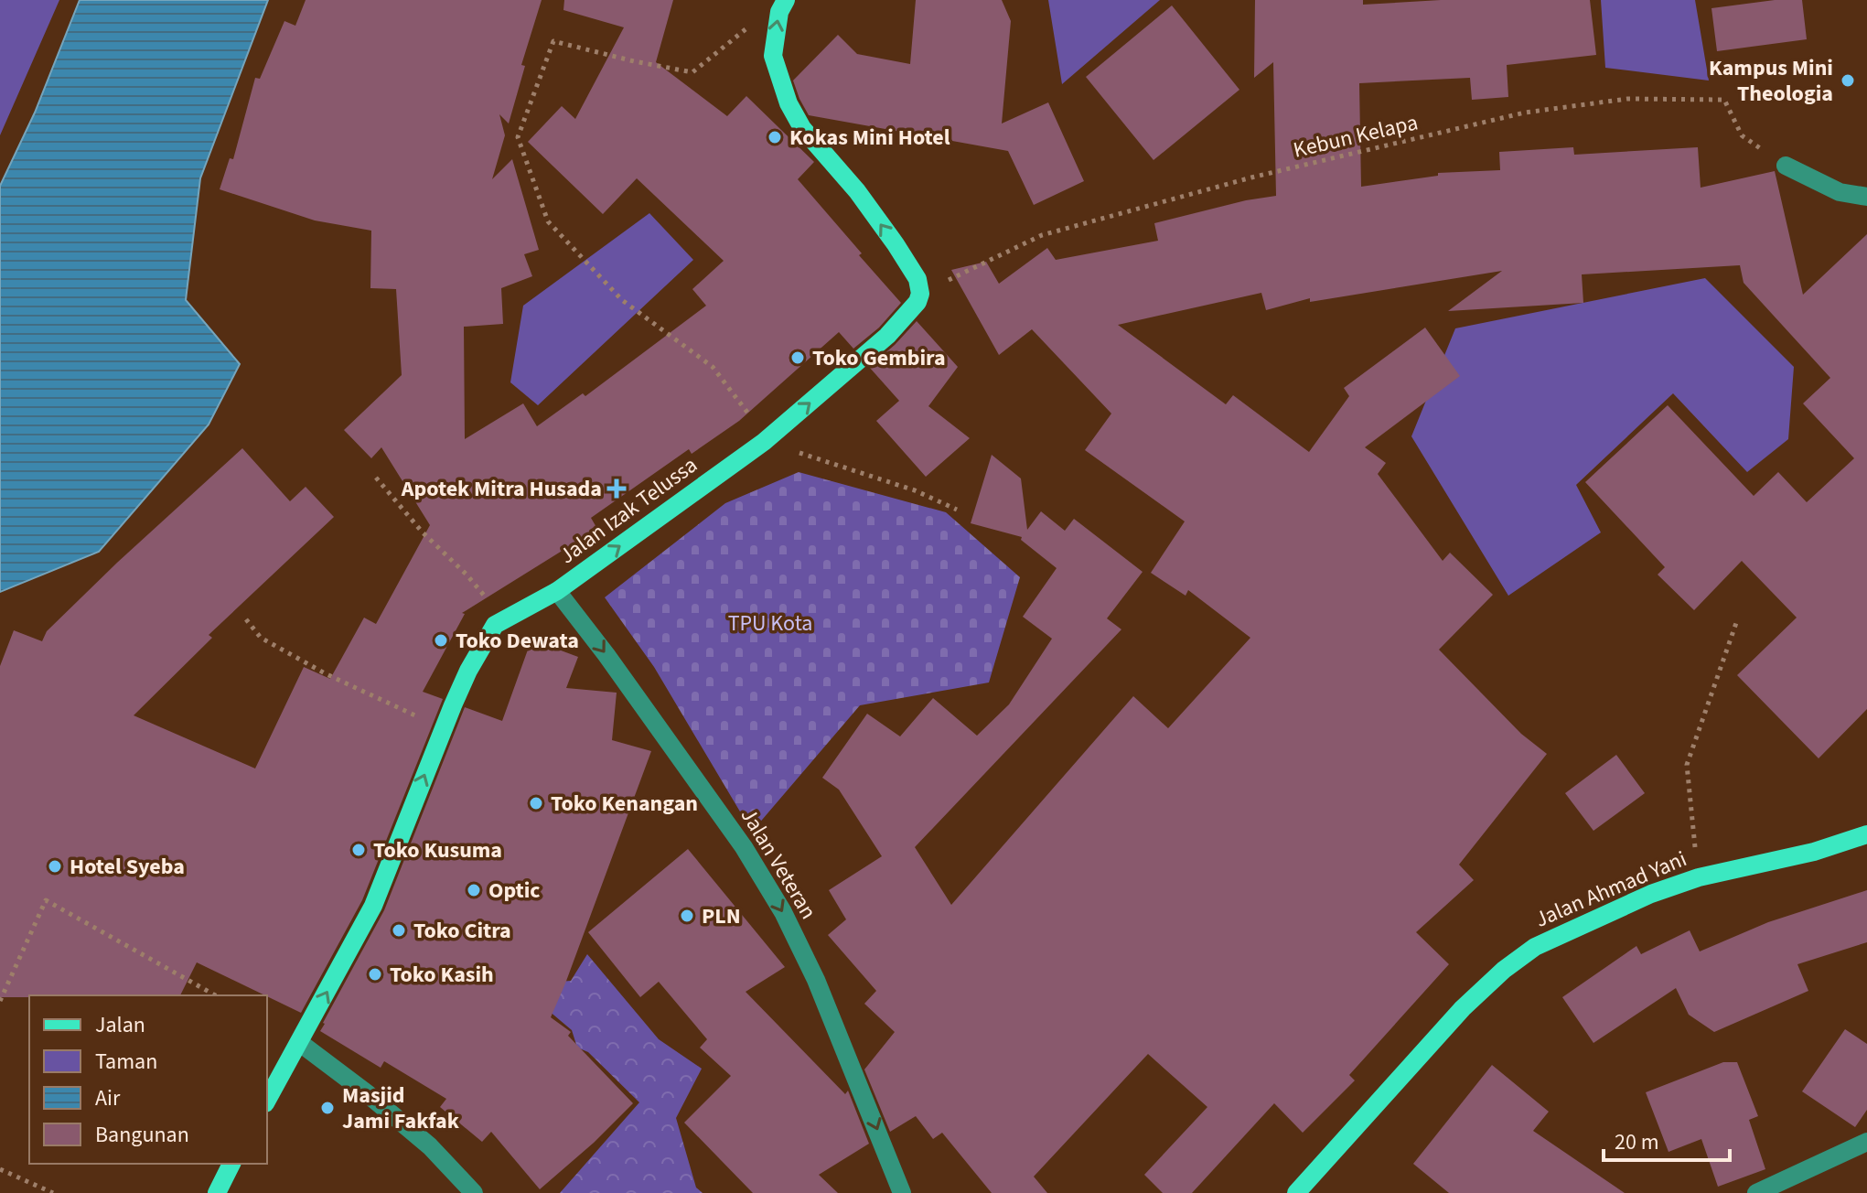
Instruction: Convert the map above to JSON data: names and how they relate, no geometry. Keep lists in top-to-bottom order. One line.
{"streets":{"main road":["Jalan Izak Telussa","Jalan Ahmad Yani"],"street":["Jalan Veteran"],"path":["Kebun Kelapa"]},"crossings":[["Kebun Kelapa","Jalan Izak Telussa"],["Jalan Izak Telussa","Jalan Veteran"]],"one_way":["Jalan Izak Telussa","Jalan Veteran"],"parks":["TPU Kota"],"places":{"other":["Kampus Mini Theologia","Kokas Mini Hotel","Toko Gembira","Toko Dewata","Toko Kenangan","Toko Kusuma","Hotel Syeba","Optic","PLN","Toko Citra","Toko Kasih","Masjid Jami Fakfak"],"health":["Apotek Mitra Husada"]},"legend":["Jalan","Taman","Air","Bangunan"],"scale_bar":"20 m"}
